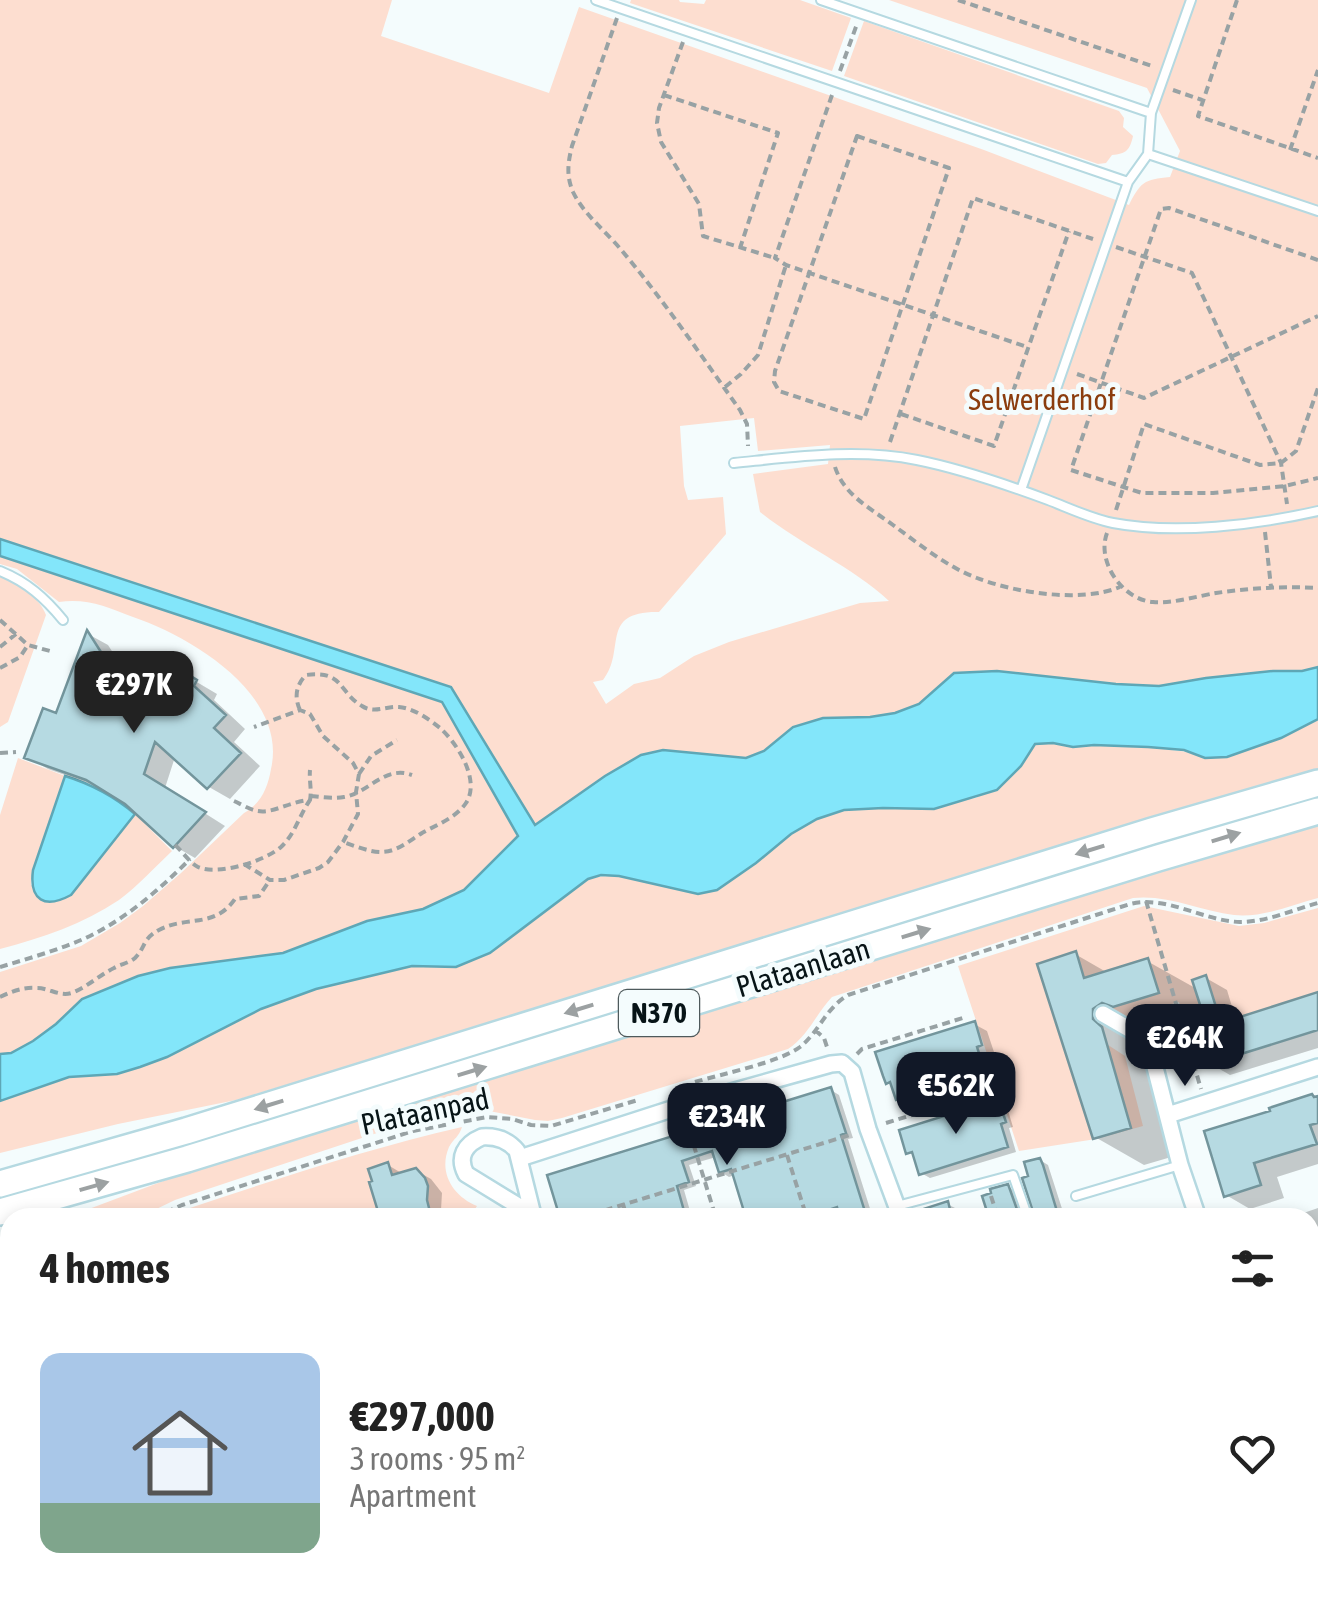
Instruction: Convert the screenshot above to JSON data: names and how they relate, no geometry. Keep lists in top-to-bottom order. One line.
{"streets":{"highway":["Plataanlaan","N370"],"path":["Plataanpad"]},"parks":["Selwerderhof"],"page":{"price":["€297K","€264K","€562K","€234K"],"heading":"4 homes","list":[{"name":"€297,000","note":"3 rooms · 95 m² · Apartment"}]}}
